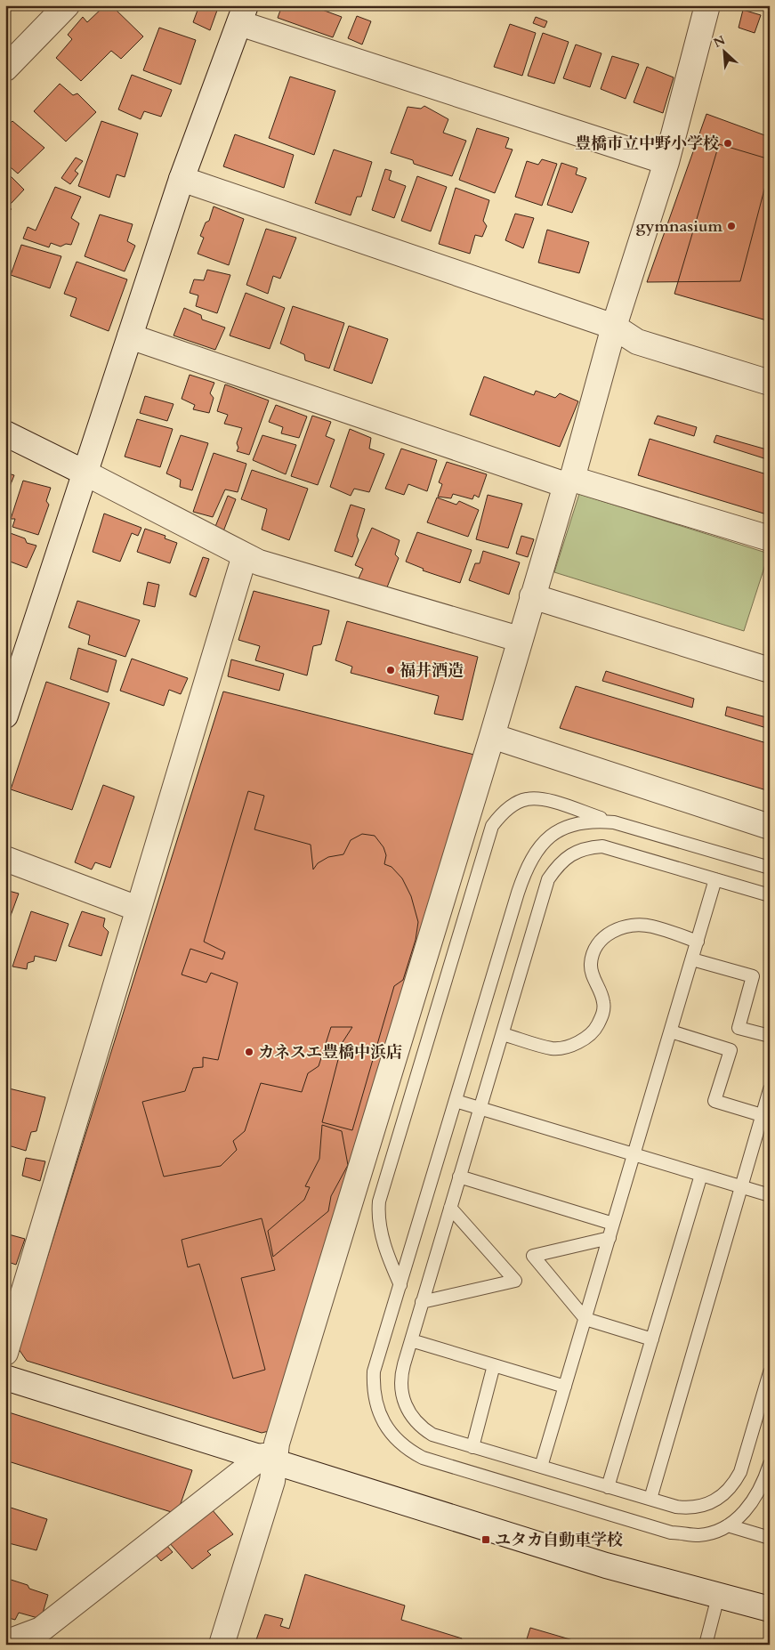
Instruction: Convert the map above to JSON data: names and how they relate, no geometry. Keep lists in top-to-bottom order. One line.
{"places":{"other":["豊橋市立中野小学校","gymnasium","福井酒造","カネスエ豊橋中浜店"],"transit":["ユタカ自動車学校"]},"north":"top left"}
